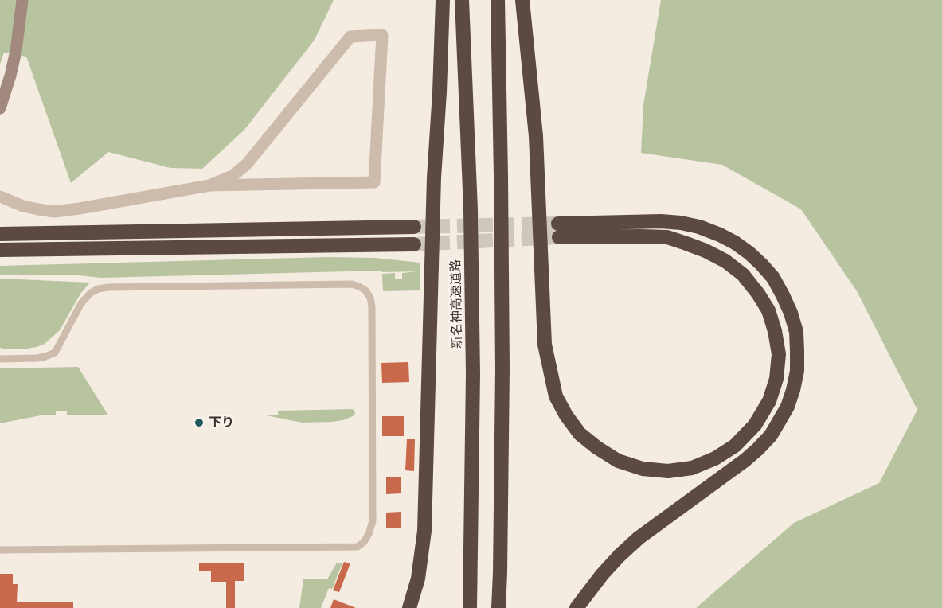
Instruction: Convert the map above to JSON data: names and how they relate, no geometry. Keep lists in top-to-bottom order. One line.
{"streets":{"highway":["新名神高速道路"]},"places":["下り"]}
